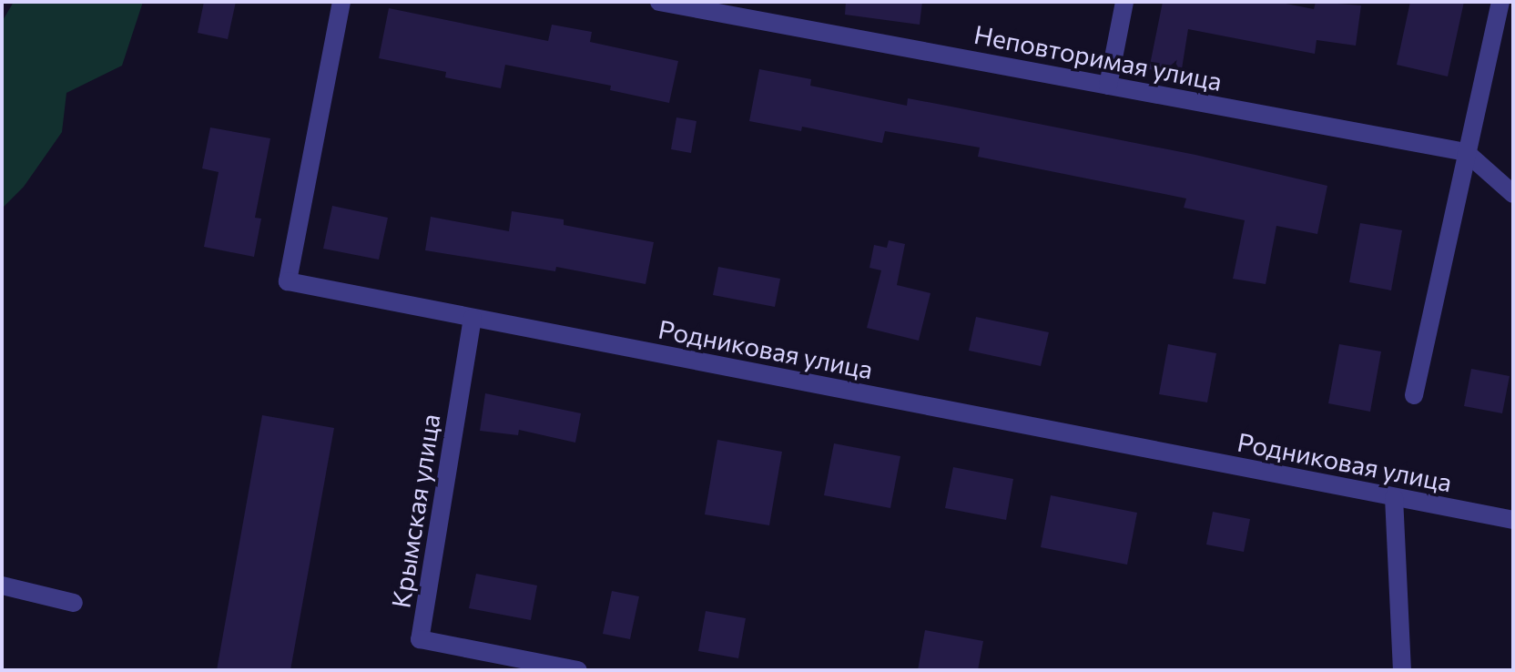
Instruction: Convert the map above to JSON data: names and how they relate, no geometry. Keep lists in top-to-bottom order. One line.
{"streets":{"street":["Неповторимая улица","Родниковая улица","Крымская улица"]},"crossings":[["Родниковая улица","Крымская улица"]]}
